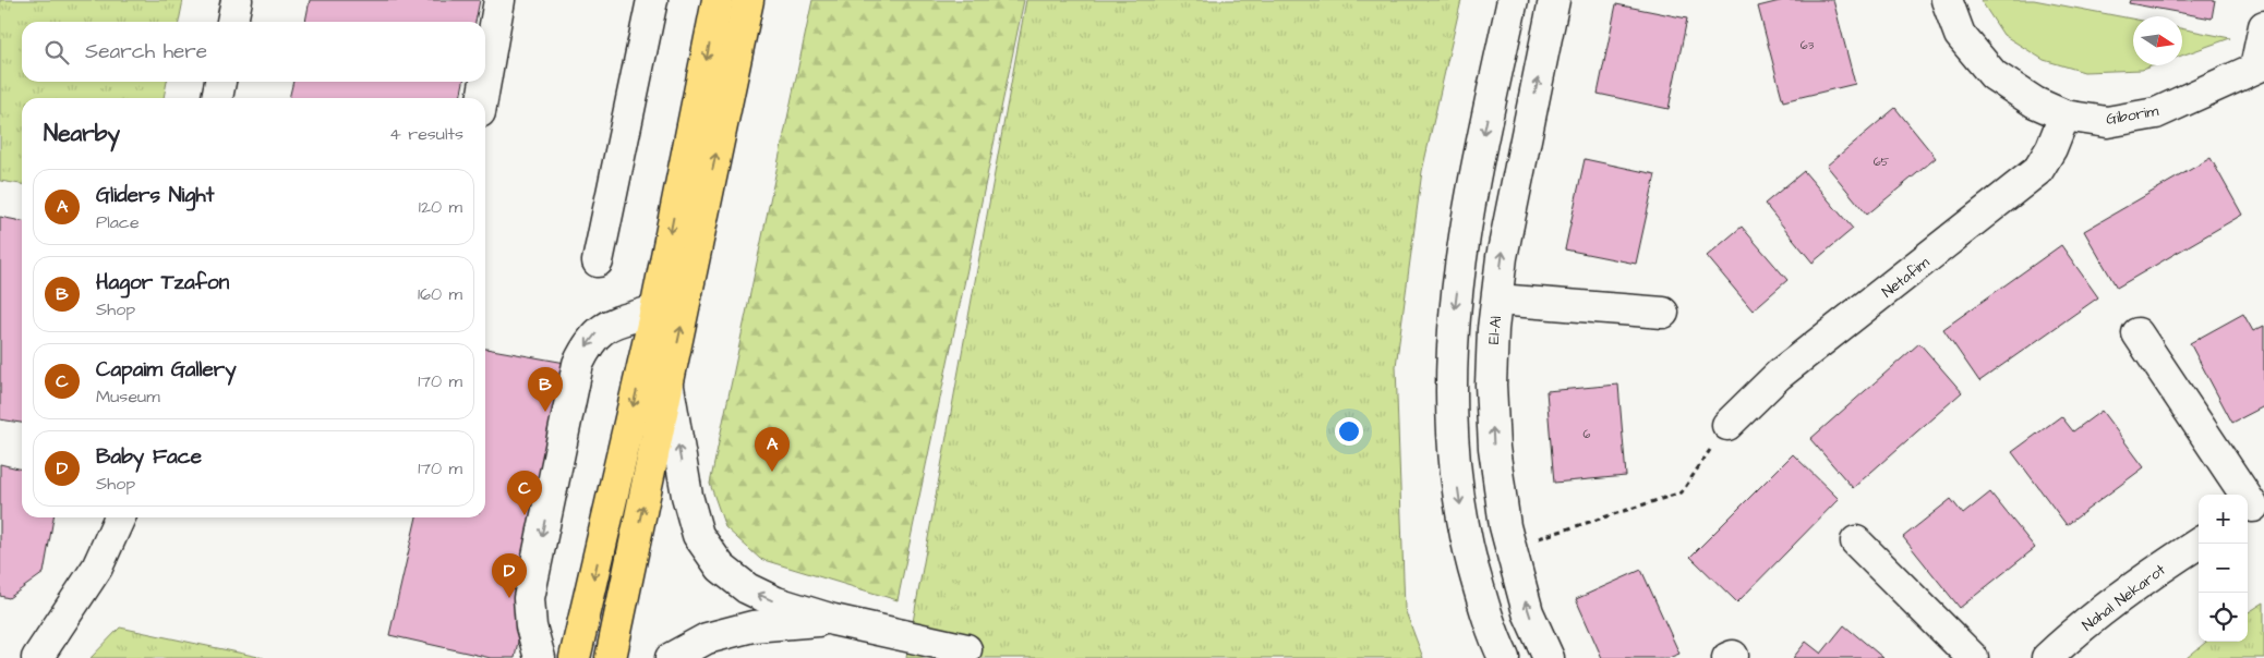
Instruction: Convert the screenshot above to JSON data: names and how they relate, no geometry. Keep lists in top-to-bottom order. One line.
{"streets":{"street":["Giborim","Netafim","El-Al","Nahal Nekarot"]},"crossings":[["Giborim","Netafim"]],"house_numbers":["63","65","6"],"north":"right","page":{"search":"Search here","heading":["Nearby","4 results"],"list":[{"mark":"A","name":"Gliders Night","note":"Place","value":"120 m"},{"mark":"B","name":"Hagor Tzafon","note":"Shop","value":"160 m"},{"mark":"C","name":"Capaim Gallery","note":"Museum","value":"170 m"},{"mark":"D","name":"Baby Face","note":"Shop","value":"170 m"}],"pins":["B","A","C","D"],"map_buttons":["+","−"]}}
